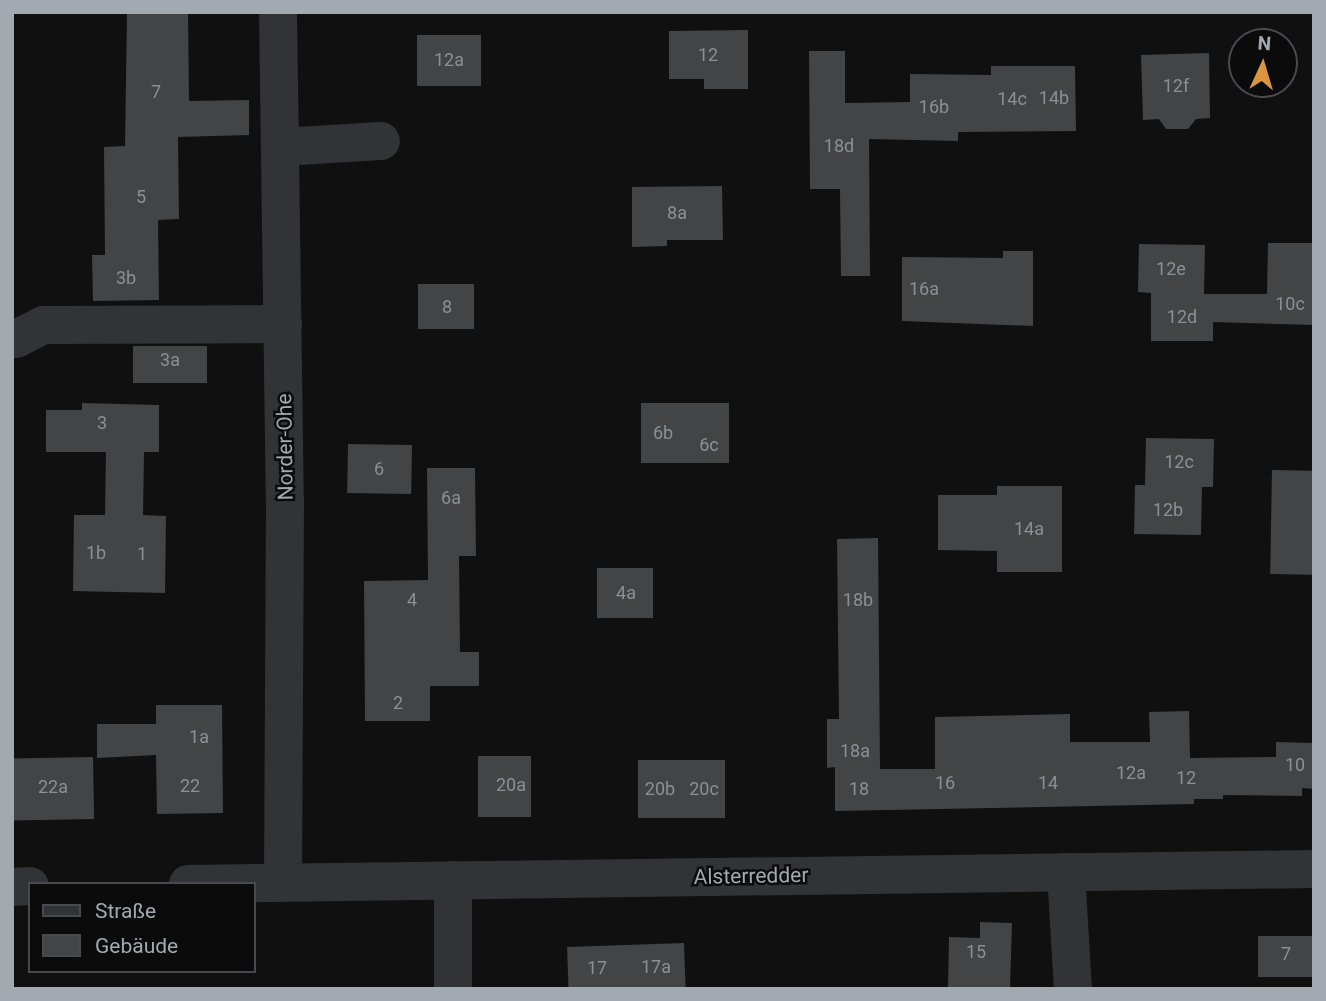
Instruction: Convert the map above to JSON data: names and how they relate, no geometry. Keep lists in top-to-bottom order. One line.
{"streets":{"street":["Norder-Ohe","Alsterredder"]},"crossings":[["Norder-Ohe","Alsterredder"]],"house_numbers":["12","12a","12f","7","14b","14c","16b","18d","5","8a","12e","3b","16a","10c","8","12d","3a","3","6b","6c","12c","6","6a","12b","14a","1b","1","4a","4","18b","2","1a","18a","10","12a","12","16","14","20a","22","22a","20b","20c","18","15","7","17a","17"],"legend":["Straße","Gebäude"],"north":"top"}
